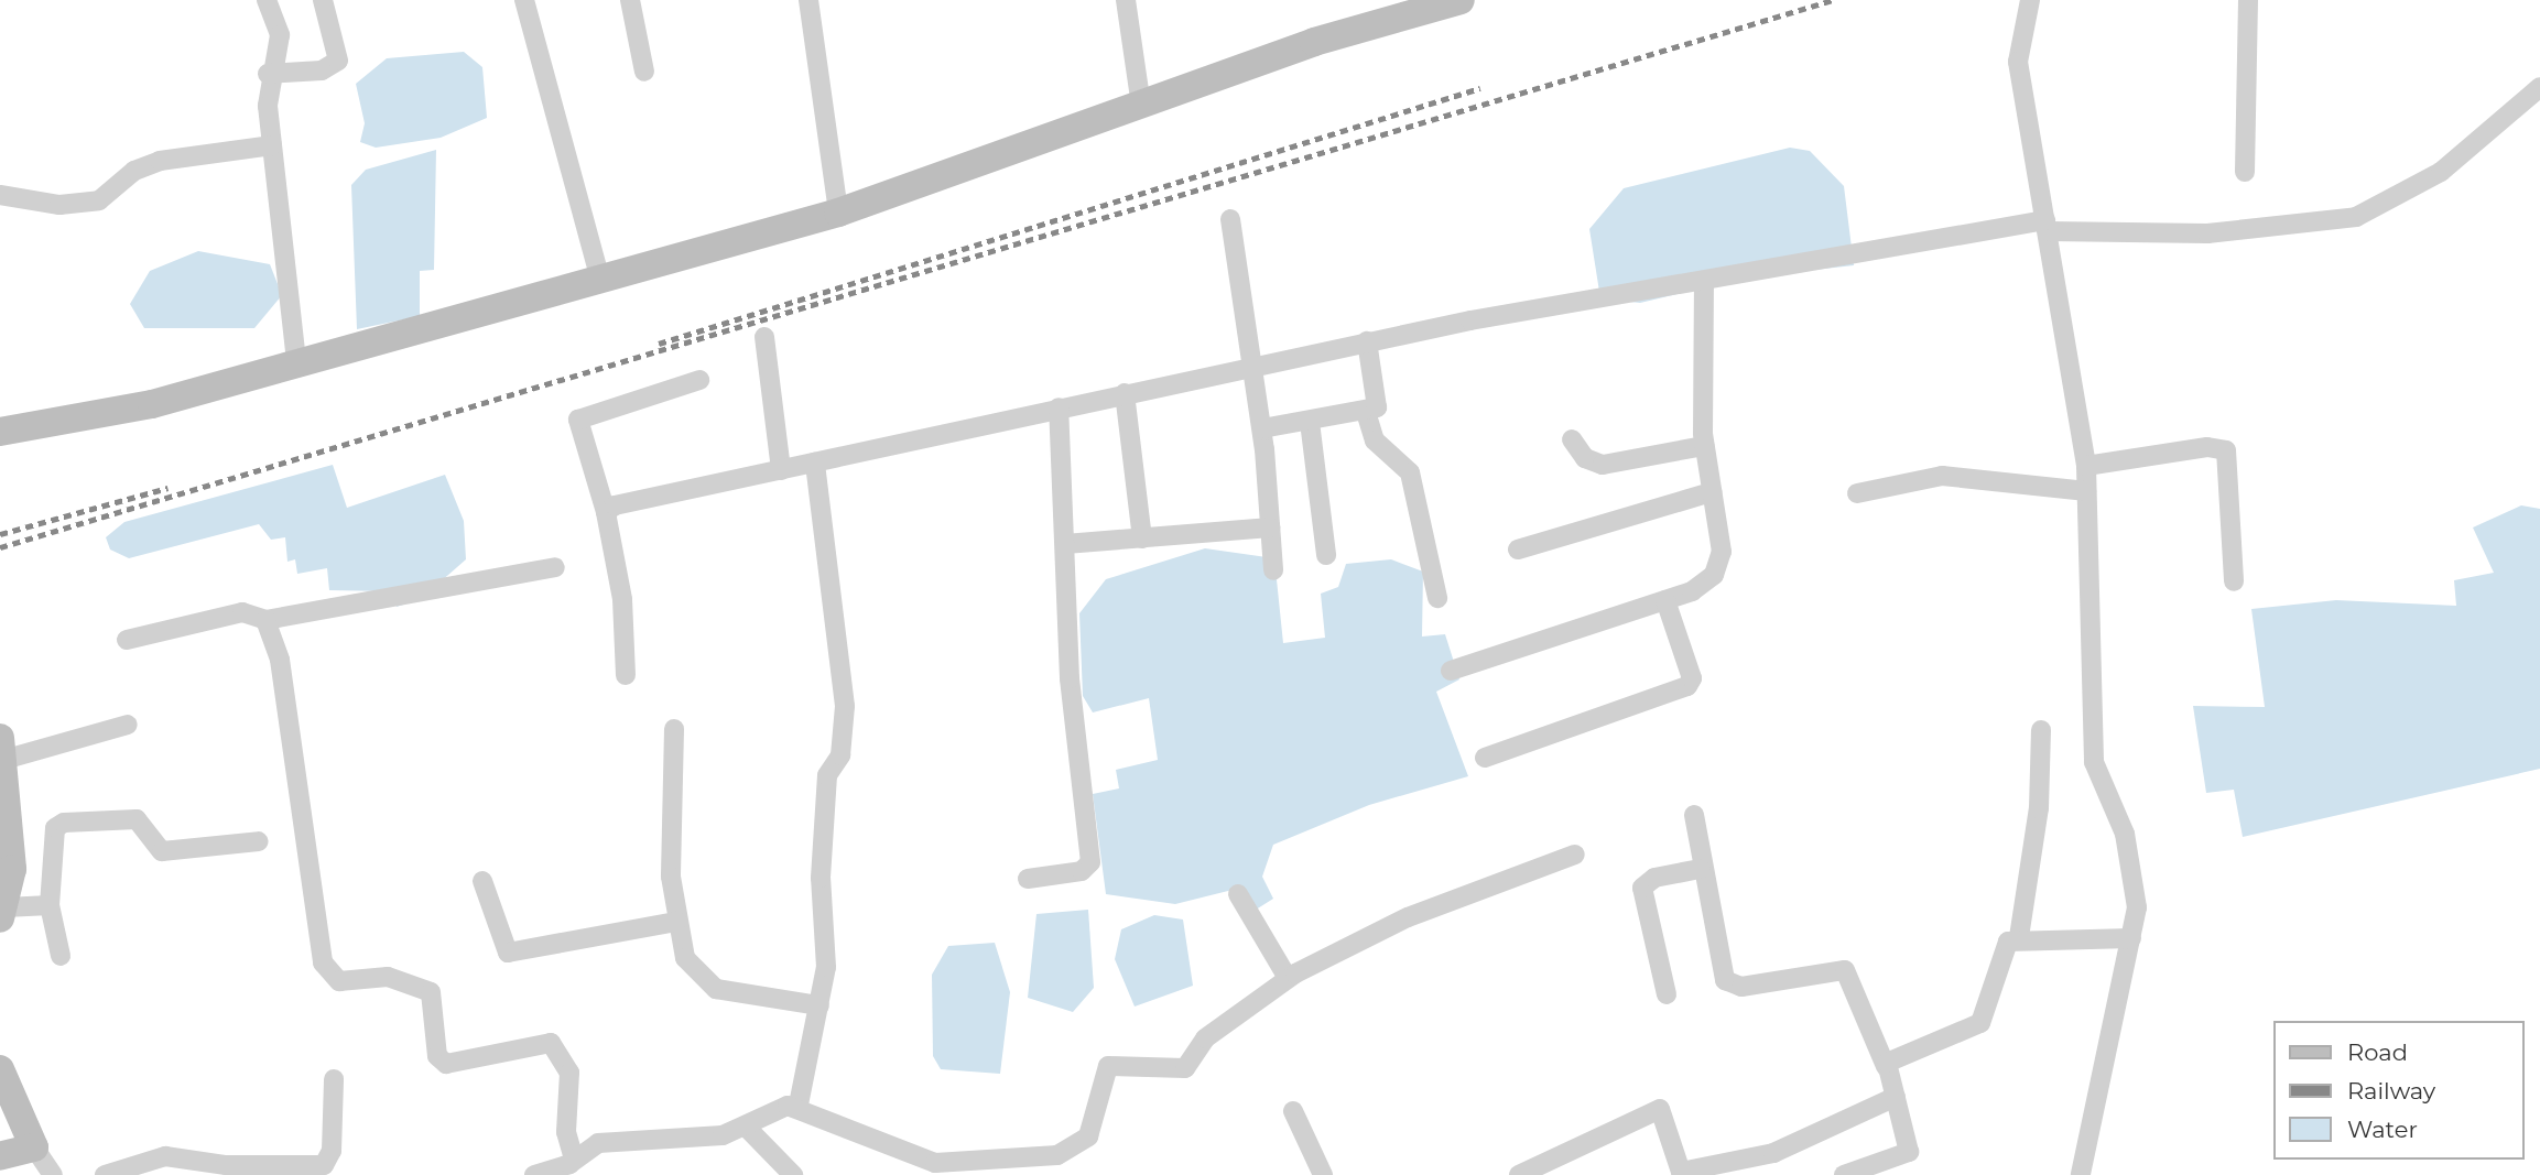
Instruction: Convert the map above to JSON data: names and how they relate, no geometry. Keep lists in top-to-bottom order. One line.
{"legend":["Road","Railway","Water"]}
